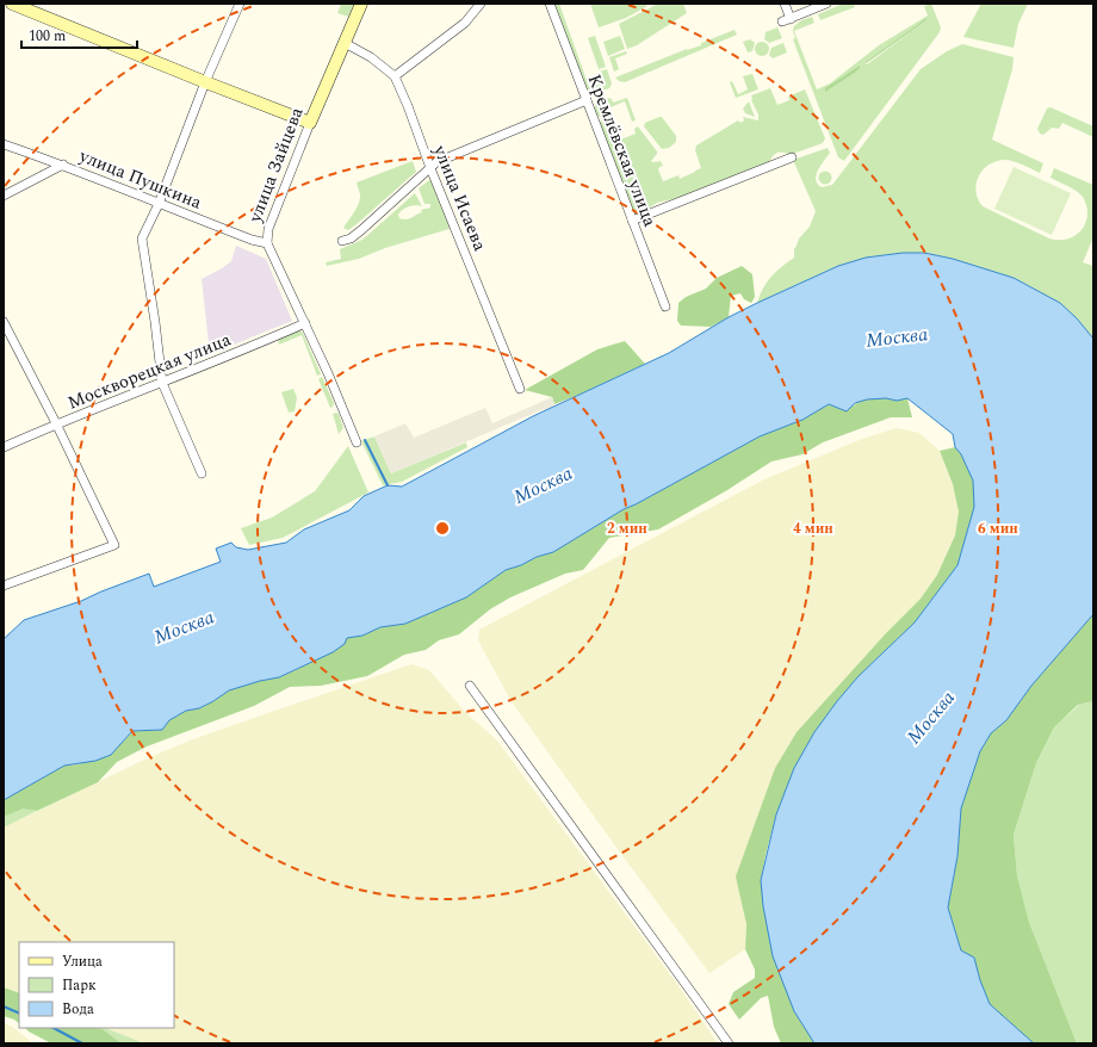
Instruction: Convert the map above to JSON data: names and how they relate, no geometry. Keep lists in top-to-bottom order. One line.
{"streets":{"street":["Кремлёвская улица","улица Зайцева","улица Пушкина","улица Исаева","Москворецкая улица"]},"crossings":[["улица Зайцева","улица Пушкина"],["улица Зайцева","улица Исаева"],["улица Зайцева","Москворецкая улица"]],"water":["Москва"],"legend":["Улица","Парк","Вода"],"scale_bar":"100 m","rings":["2 мин","4 мин","6 мин"]}
